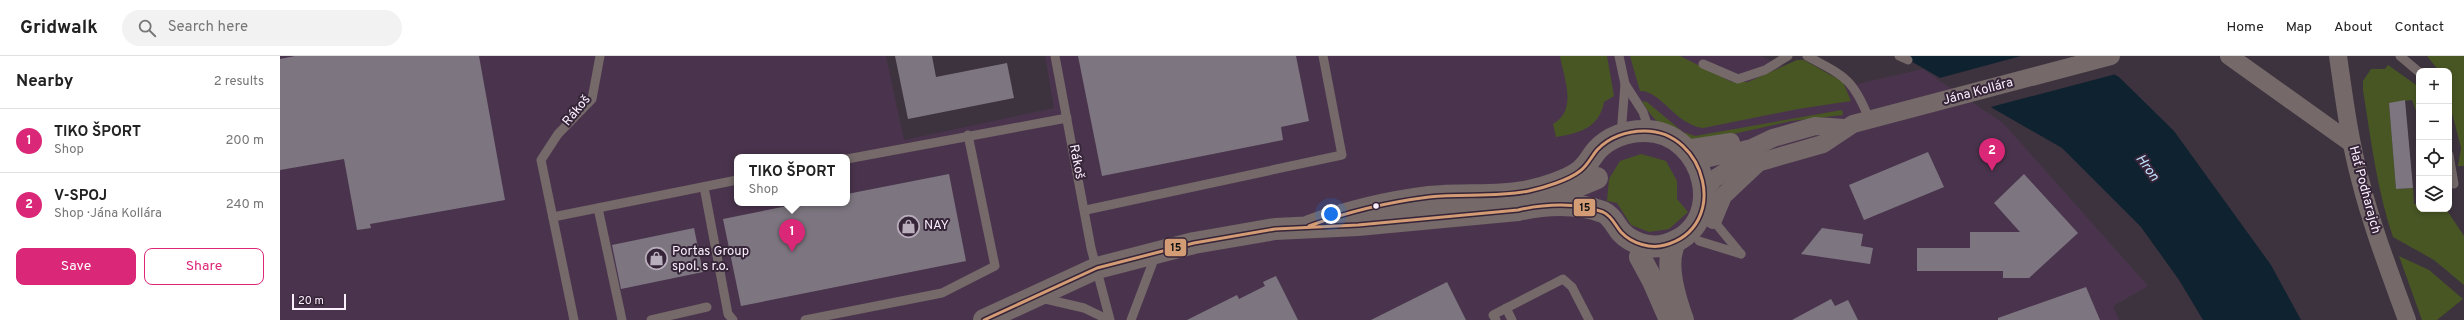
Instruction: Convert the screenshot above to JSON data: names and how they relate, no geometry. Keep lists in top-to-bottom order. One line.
{"streets":{"street":["Jána Kollára","Hať Podharajch"],"lane":["Rákoš"]},"water":["Hron"],"places":{"shop":["NAY","Portas Group spol. s r.o."]},"lines":["transit line 15"],"scale_bar":"20 m","page":{"header":"Gridwalk","search":"Search here","nav":["Home","Map","About","Contact"],"heading":["Nearby","2 results"],"map_buttons":["+","−"],"list":[{"mark":"1","name":"TIKO ŠPORT","note":"Shop","value":"200 m"},{"mark":"2","name":"V-SPOJ","note":"Shop · Jána Kollára","value":"240 m"}],"pins":["2","1"],"popup":["TIKO ŠPORT","Shop"],"buttons":["Save","Share"],"scale":"20 m"}}
